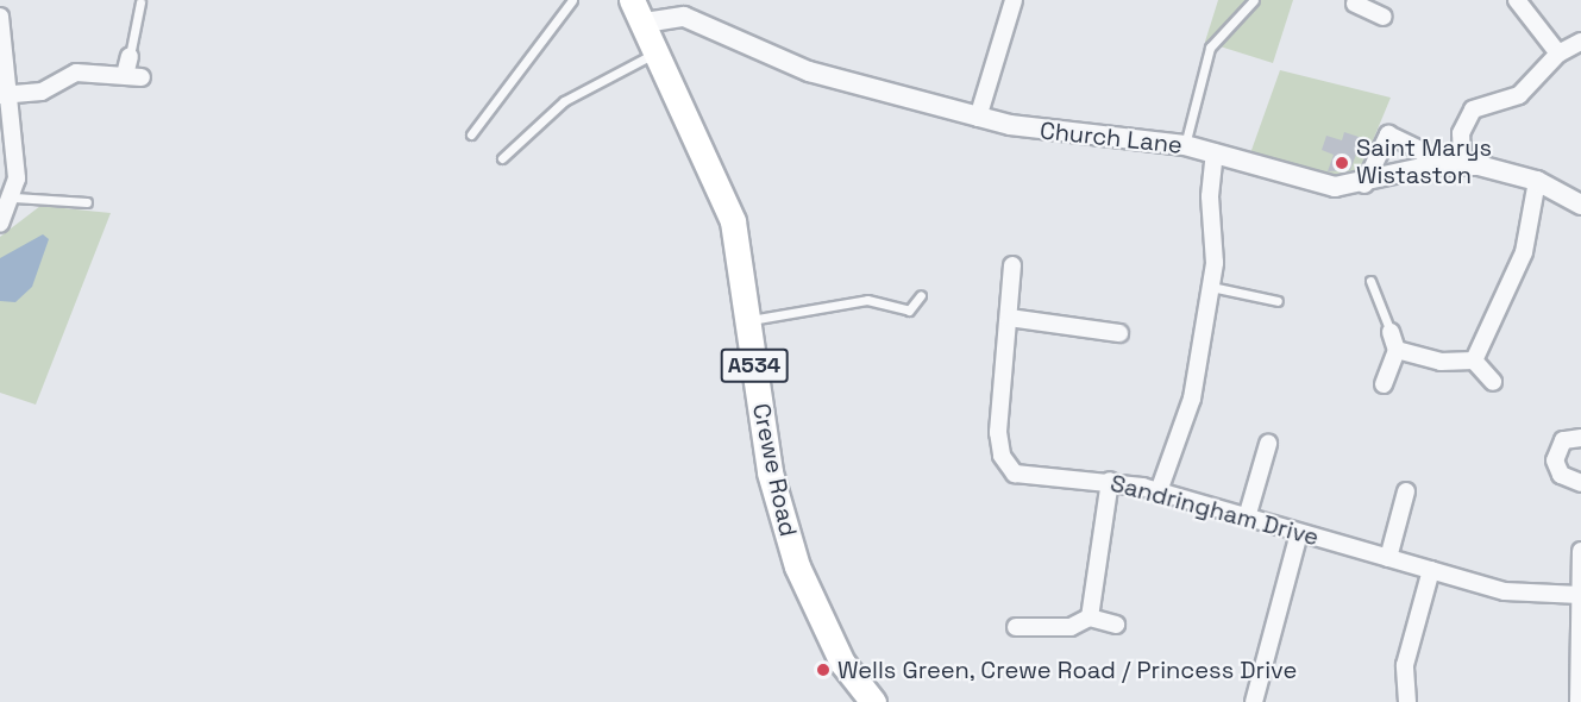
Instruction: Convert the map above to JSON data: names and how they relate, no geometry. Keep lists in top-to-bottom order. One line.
{"streets":{"main road":["A534","Crewe Road"],"street":["Church Lane","Sandringham Drive"]},"crossings":[["Church Lane","A534"],["Church Lane","Crewe Road"],["A534","Crewe Road"]],"places":["Saint Marys Wistaston","Wells Green, Crewe Road / Princess Drive"]}
